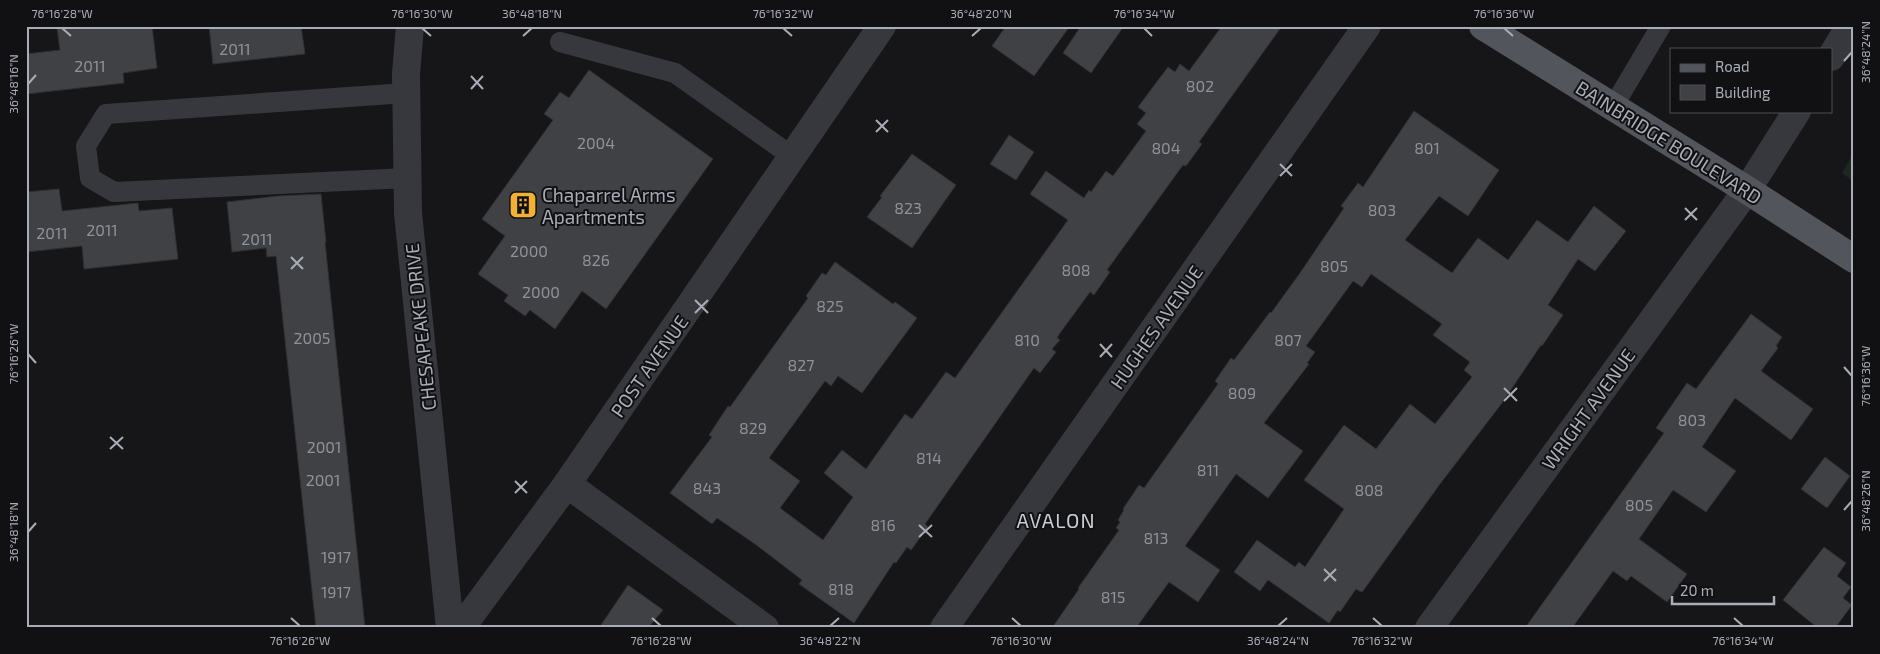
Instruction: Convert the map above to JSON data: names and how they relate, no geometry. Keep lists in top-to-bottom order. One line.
{"streets":{"main road":["BAINBRIDGE BOULEVARD"],"street":["CHESAPEAKE DRIVE","HUGHES AVENUE","POST AVENUE","WRIGHT AVENUE"]},"crossings":[["BAINBRIDGE BOULEVARD","WRIGHT AVENUE"]],"districts":["AVALON"],"places":{"building":["Chaparrel Arms Apartments"]},"house_numbers":["2011","2011","802","2004","804","801","823","803","2011","2011","2011","2000","826","805","808","2000","825","2005","810","807","827","809","803","829","2001","814","811","2001","843","808","805","816","813","1917","818","1917","815"],"legend":["Road","Building"],"scale_bar":"20 m","coordinates":["76°16'28\"W","76°16'30\"W","36°48'18\"N","76°16'32\"W","36°48'20\"N","76°16'34\"W","76°16'36\"W","36°48'24\"N","36°48'16\"N","76°16'26\"W","36°48'26\"N","36°48'22\"N"]}
